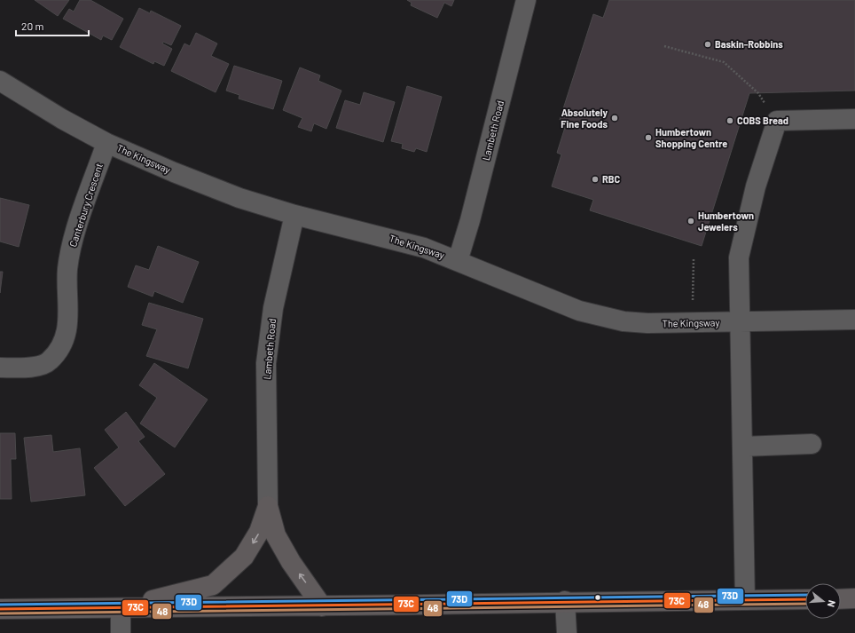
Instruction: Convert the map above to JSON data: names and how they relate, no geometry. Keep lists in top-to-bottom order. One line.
{"streets":{"street":["Lambeth Road","The Kingsway","Canterbury Crescent"]},"crossings":[["Lambeth Road","The Kingsway"],["The Kingsway","Canterbury Crescent"]],"places":["Baskin-Robbins","Absolutely Fine Foods","COBS Bread","Humbertown Shopping Centre","RBC","Humbertown Jewelers"],"lines":["transit line 73D","transit line 73C","transit line 48"],"scale_bar":"20 m","north":"right"}
